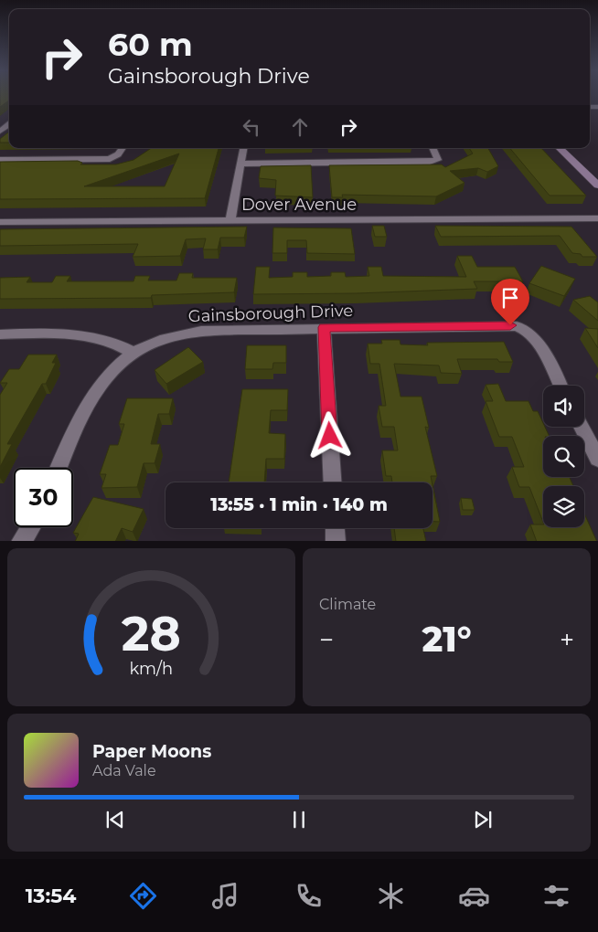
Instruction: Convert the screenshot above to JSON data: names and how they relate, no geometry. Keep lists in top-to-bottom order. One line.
{"streets":{"street":["Dover Avenue","Gainsborough Drive"]},"page":{"turn":["60 m","Gainsborough Drive"],"limit":"30","trip":"13:55 · 1 min · 140 m","tile":"Climate","heat":["−","21°","+"],"song":["Paper Moons","Ada Vale"],"tabs":"13:54","gauge":["28","km/h"]}}
